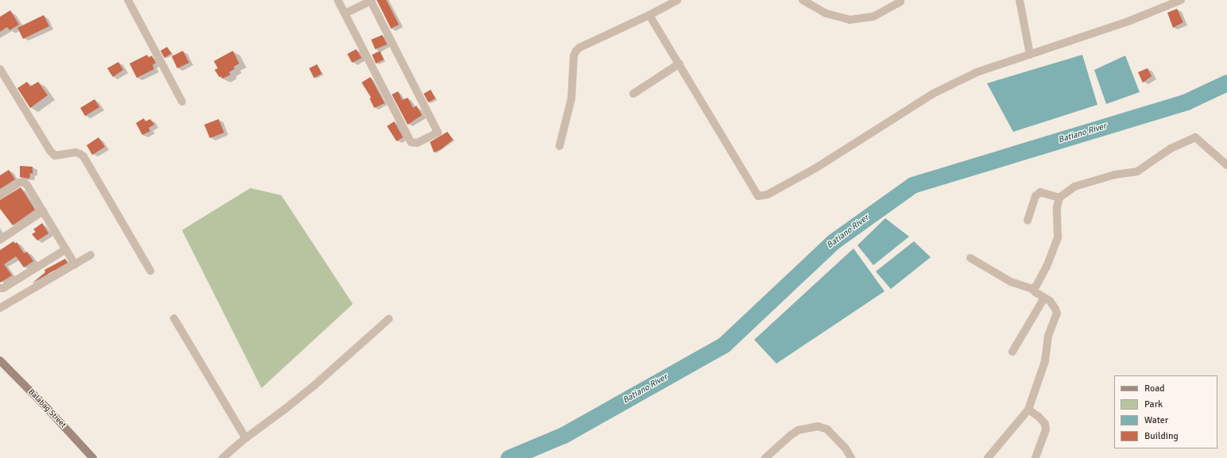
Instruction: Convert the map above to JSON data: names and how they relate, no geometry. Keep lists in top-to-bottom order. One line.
{"streets":{"street":["Balabag Street"]},"water":["Batiano River"],"legend":["Road","Park","Water","Building"]}
